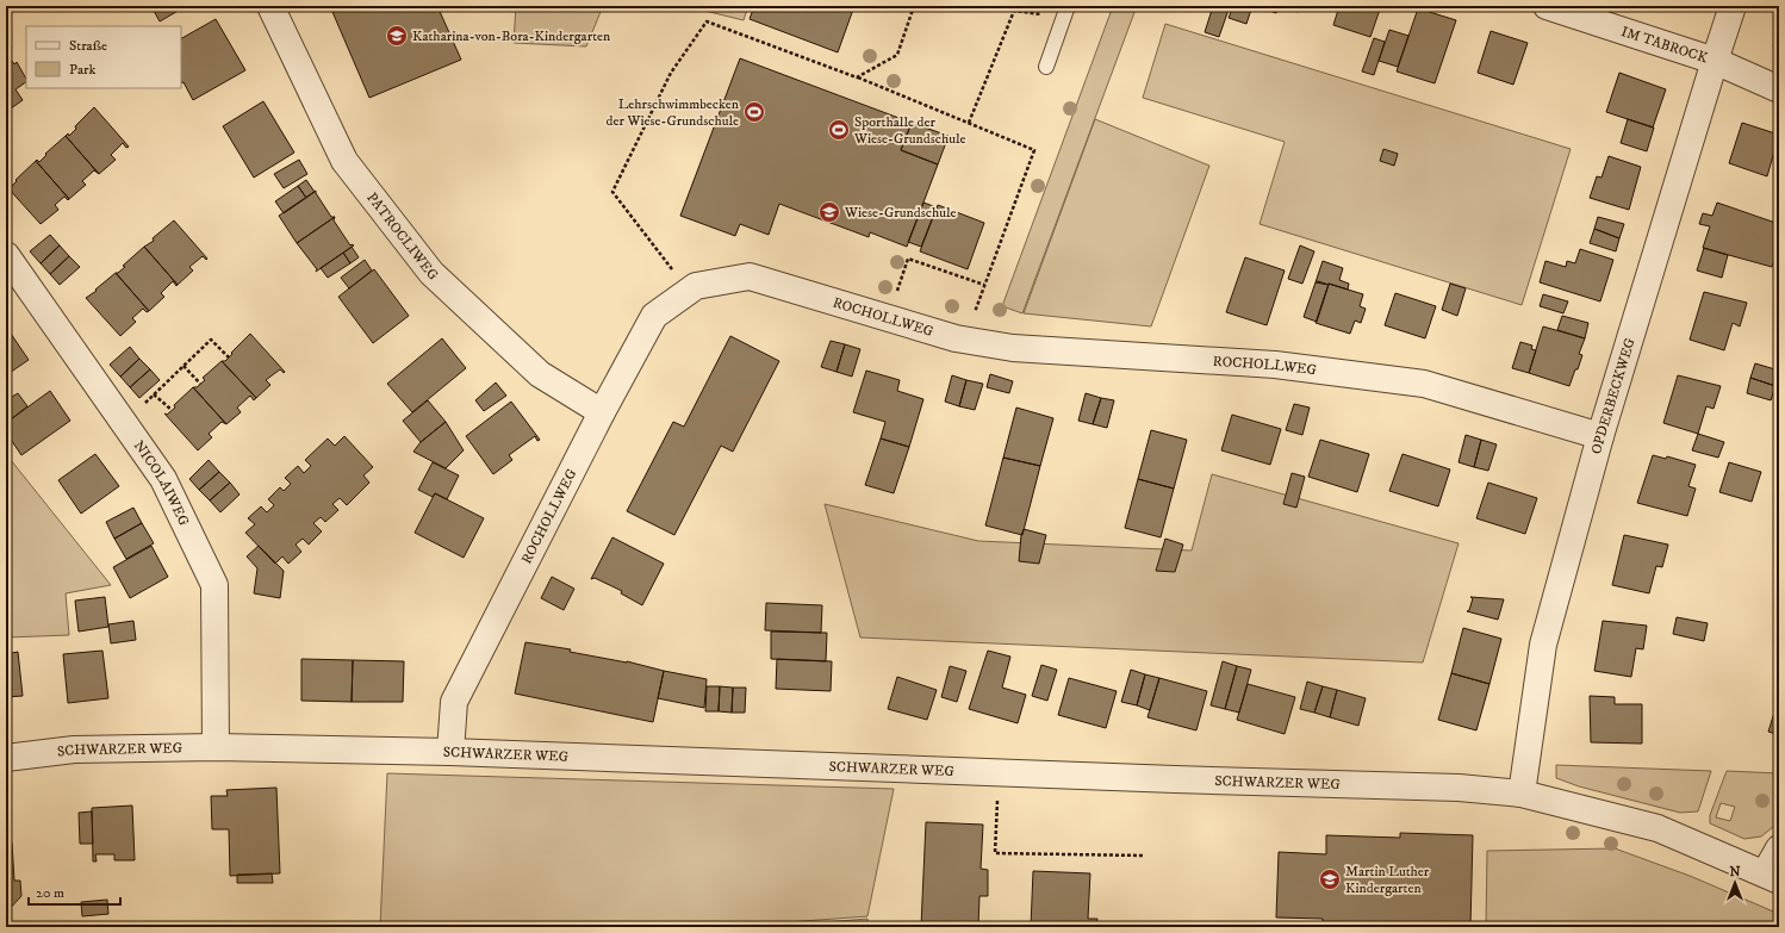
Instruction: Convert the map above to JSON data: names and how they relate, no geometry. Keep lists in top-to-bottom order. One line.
{"streets":{"street":["IM TABROCK","PATROCLIWEG","ROCHOLLWEG","OPDERBECKWEG","NICOLAIWEG","SCHWARZER WEG"]},"crossings":[["IM TABROCK","OPDERBECKWEG"],["PATROCLIWEG","ROCHOLLWEG"],["ROCHOLLWEG","OPDERBECKWEG"],["ROCHOLLWEG","SCHWARZER WEG"],["OPDERBECKWEG","SCHWARZER WEG"],["NICOLAIWEG","SCHWARZER WEG"]],"places":{"school or university":["Katharina-von-Bora-Kindergarten","Wiese-Grundschule","Martin Luther Kindergarten"],"sports":["Lehrschwimmbecken der Wiese-Grundschule","Sporthalle der Wiese-Grundschule"]},"legend":["Straße","Park"],"scale_bar":"20 m","north":"top"}
